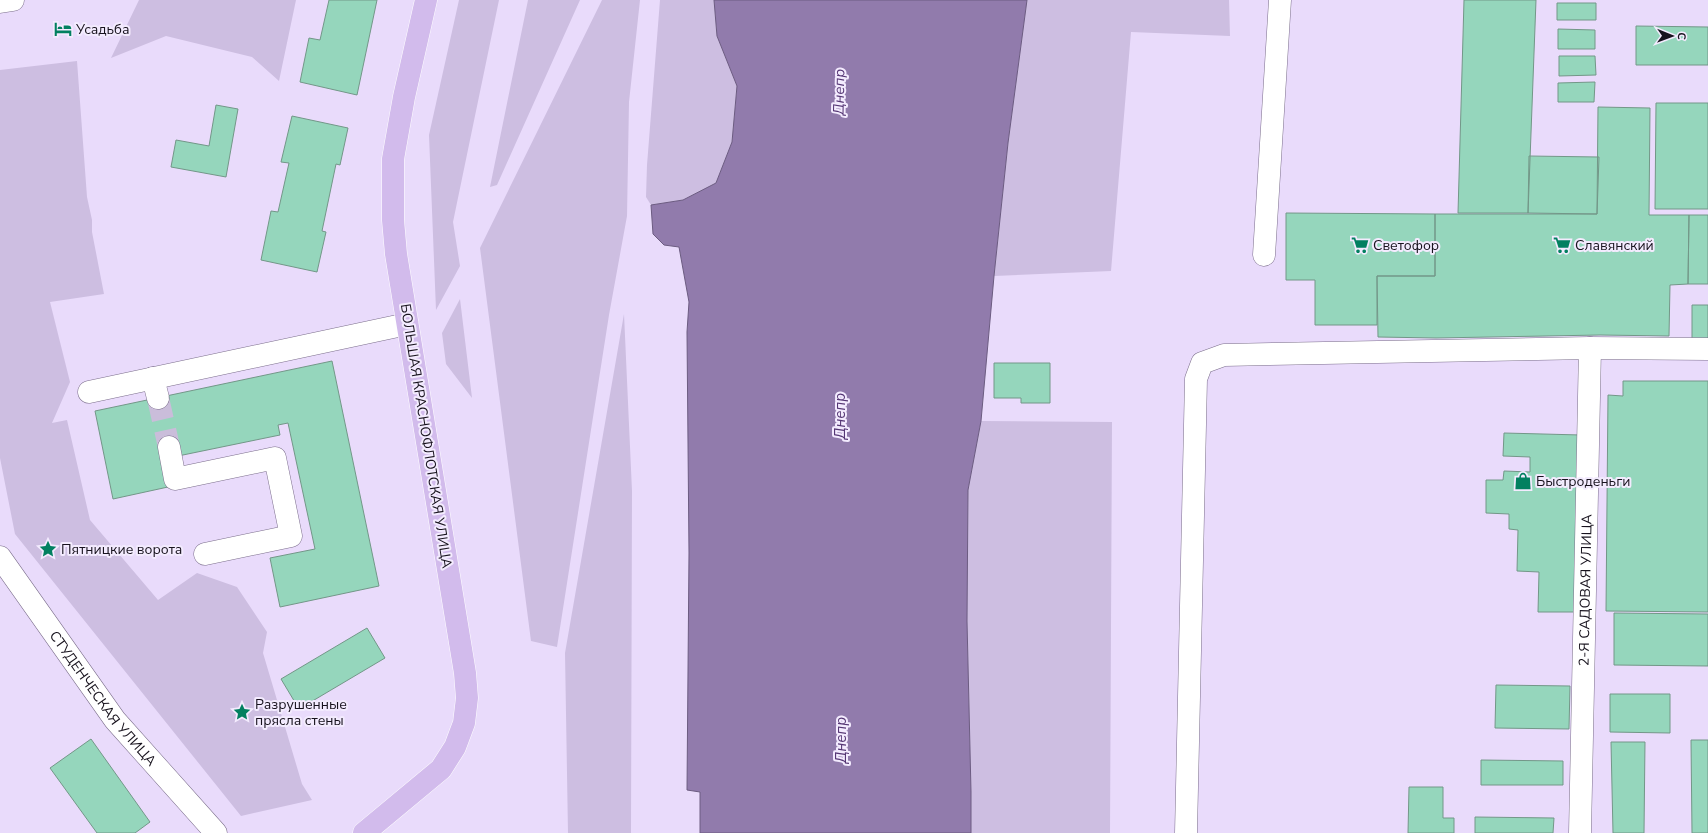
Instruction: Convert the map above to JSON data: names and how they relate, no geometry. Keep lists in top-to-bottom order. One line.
{"streets":{"main road":["БОЛЬШАЯ КРАСНОФЛОТСКАЯ УЛИЦА"],"street":["2-Я САДОВАЯ УЛИЦА","СТУДЕНЧЕСКАЯ УЛИЦА"]},"water":["Днепр"],"places":{"hotel":["Усадьба"],"supermarket":["Светофор","Славянский"],"shop":["Быстроденьги"],"place":["Пятницкие ворота","Разрушенные прясла стены"]},"north":"right"}
